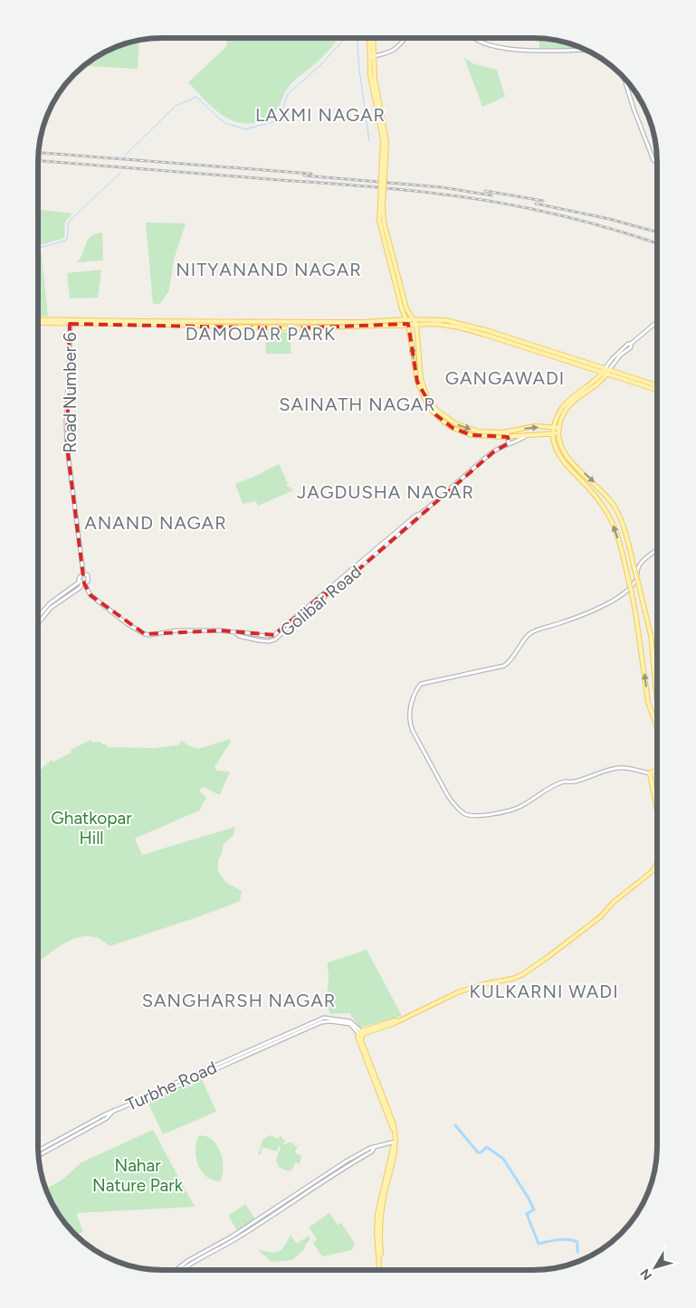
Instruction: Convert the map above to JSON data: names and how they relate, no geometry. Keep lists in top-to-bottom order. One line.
{"streets":{"street":["Road Number 6","Golibar Road","Turbhe Road"]},"crossings":[["Road Number 6","Golibar Road"]],"districts":["LAXMI NAGAR","NITYANAND NAGAR","DAMODAR PARK","GANGAWADI","SAINATH NAGAR","JAGDUSHA NAGAR","ANAND NAGAR","KULKARNI WADI","SANGHARSH NAGAR"],"parks":["Ghatkopar Hill","Nahar Nature Park"],"north":"bottom left"}
